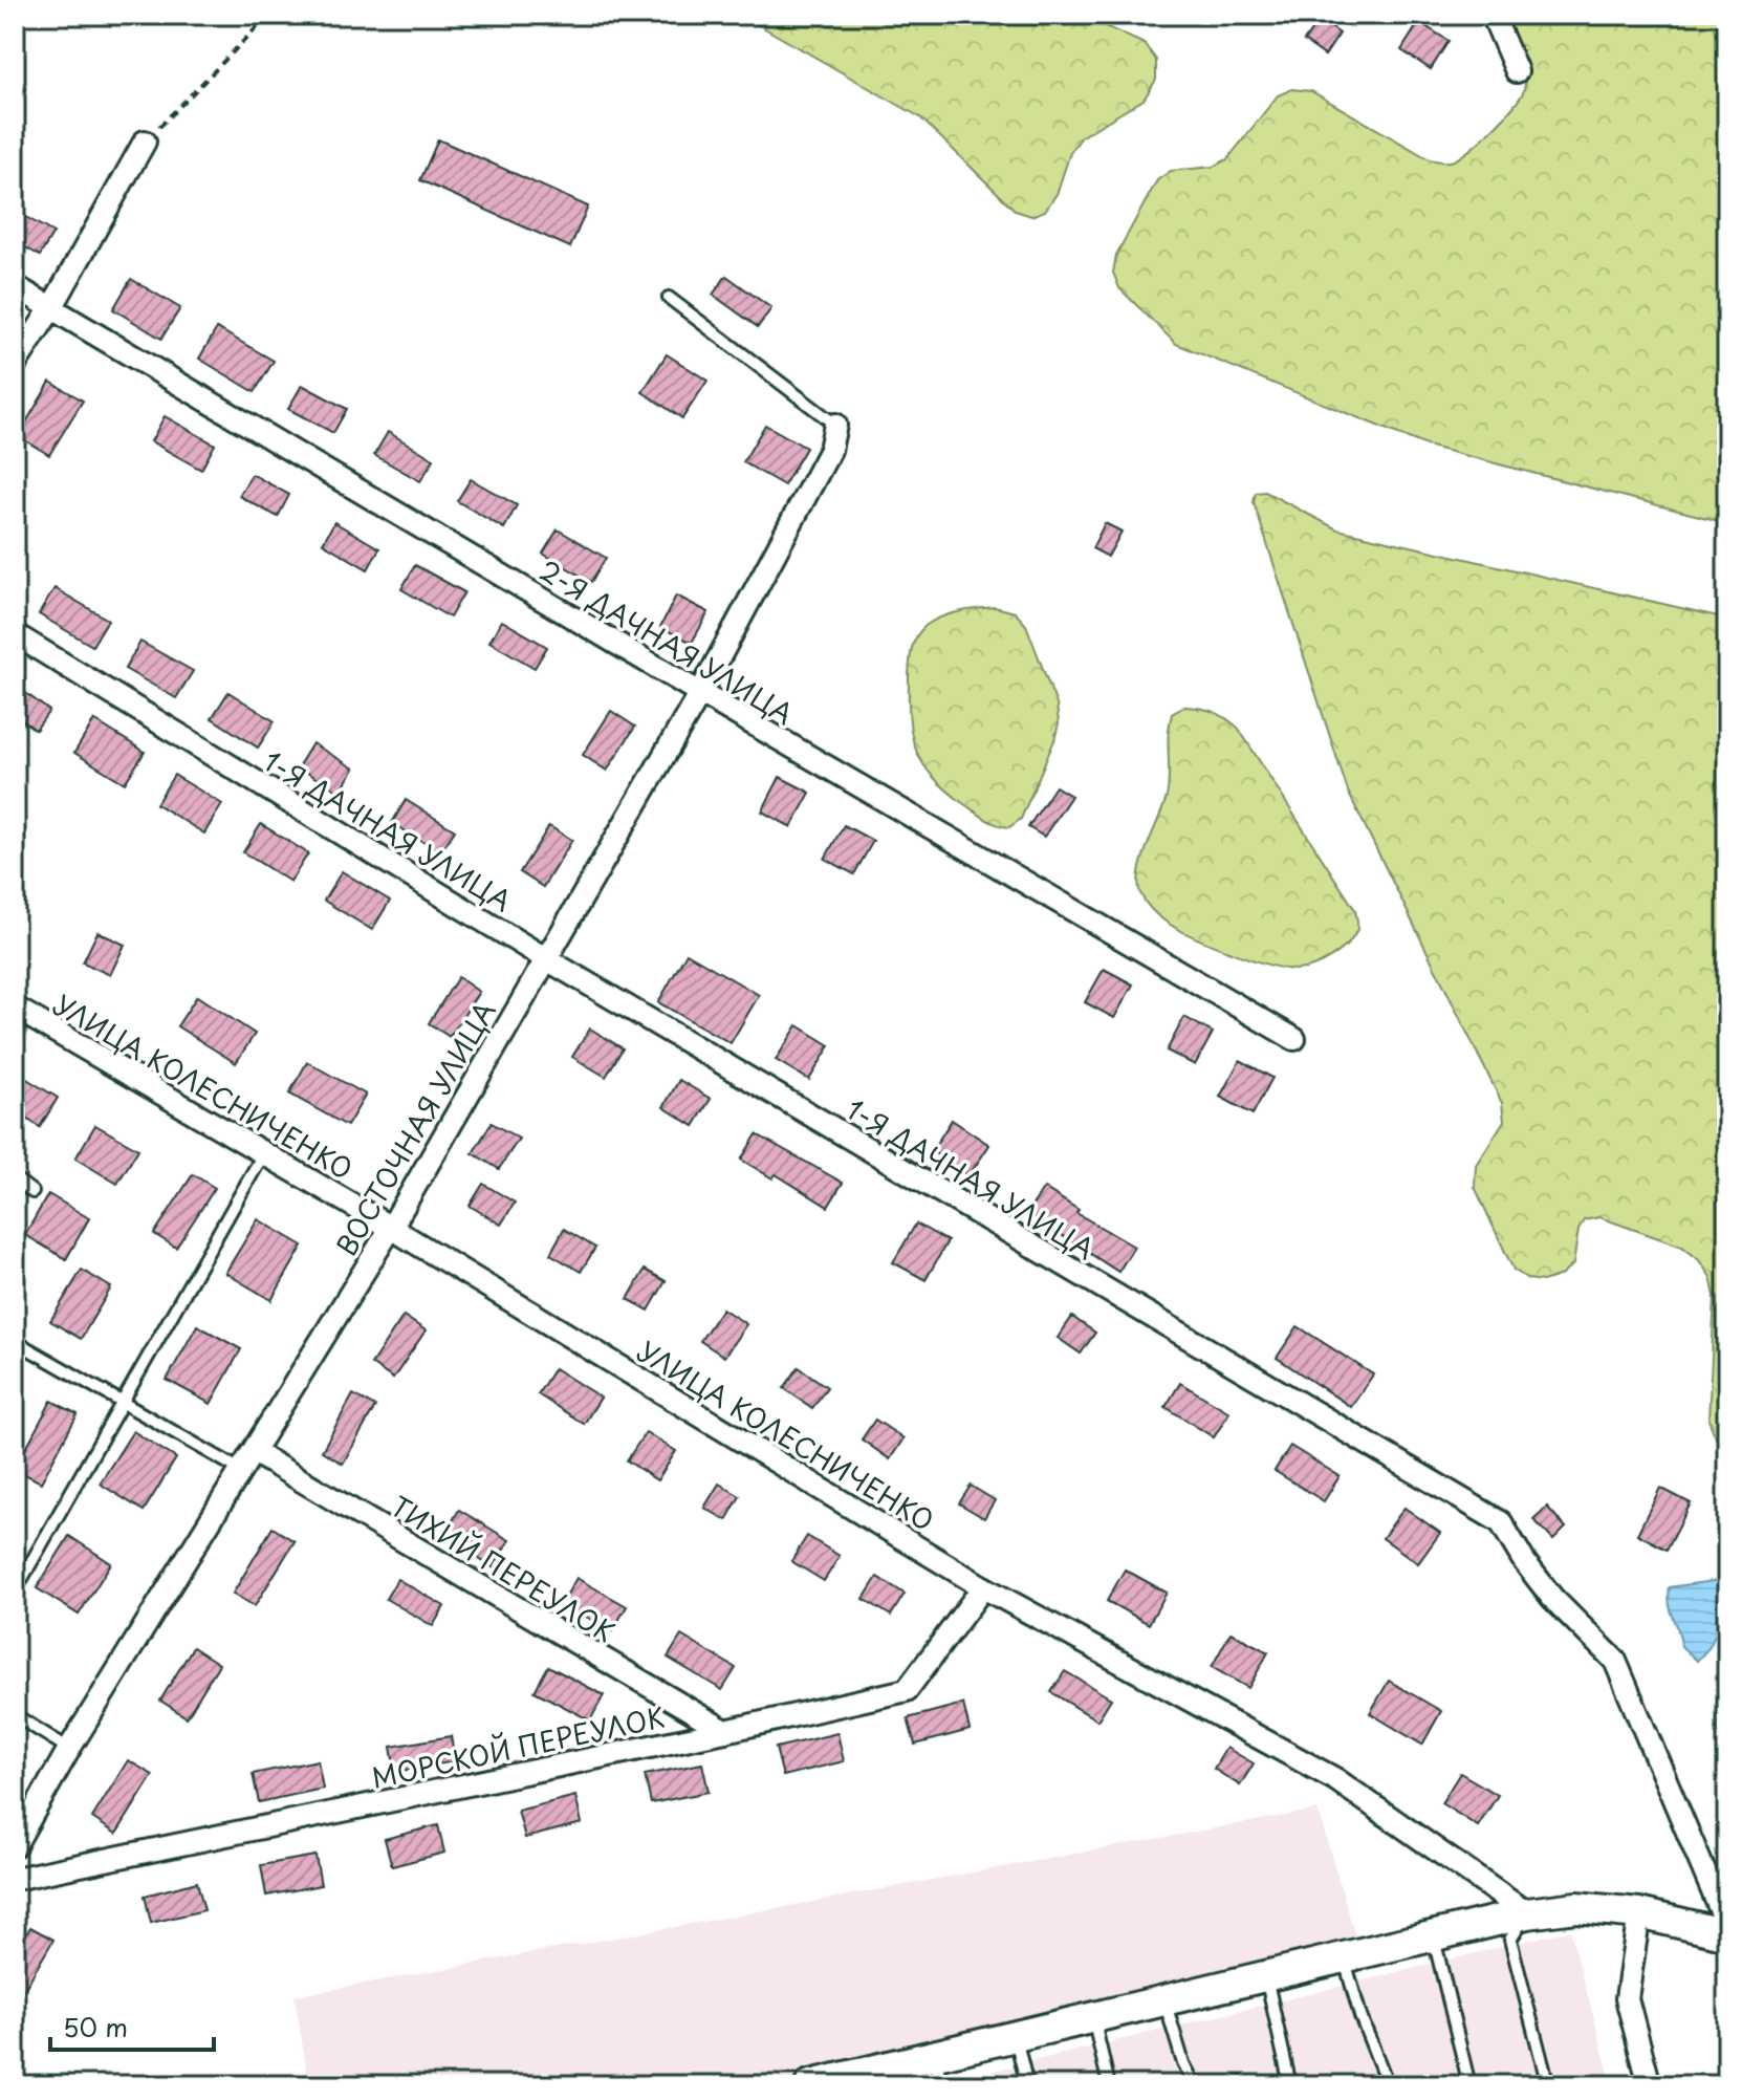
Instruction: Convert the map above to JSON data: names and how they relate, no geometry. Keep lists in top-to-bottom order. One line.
{"streets":{"street":["2-Я ДАЧНАЯ УЛИЦА","1-Я ДАЧНАЯ УЛИЦА","УЛИЦА КОЛЕСНИЧЕНКО","ВОСТОЧНАЯ УЛИЦА","ТИХИЙ ПЕРЕУЛОК","МОРСКОЙ ПЕРЕУЛОК"]},"crossings":[["2-Я ДАЧНАЯ УЛИЦА","ВОСТОЧНАЯ УЛИЦА"],["1-Я ДАЧНАЯ УЛИЦА","ВОСТОЧНАЯ УЛИЦА"],["УЛИЦА КОЛЕСНИЧЕНКО","ВОСТОЧНАЯ УЛИЦА"],["УЛИЦА КОЛЕСНИЧЕНКО","МОРСКОЙ ПЕРЕУЛОК"],["ВОСТОЧНАЯ УЛИЦА","ТИХИЙ ПЕРЕУЛОК"],["ТИХИЙ ПЕРЕУЛОК","МОРСКОЙ ПЕРЕУЛОК"]],"scale_bar":"50 m"}
